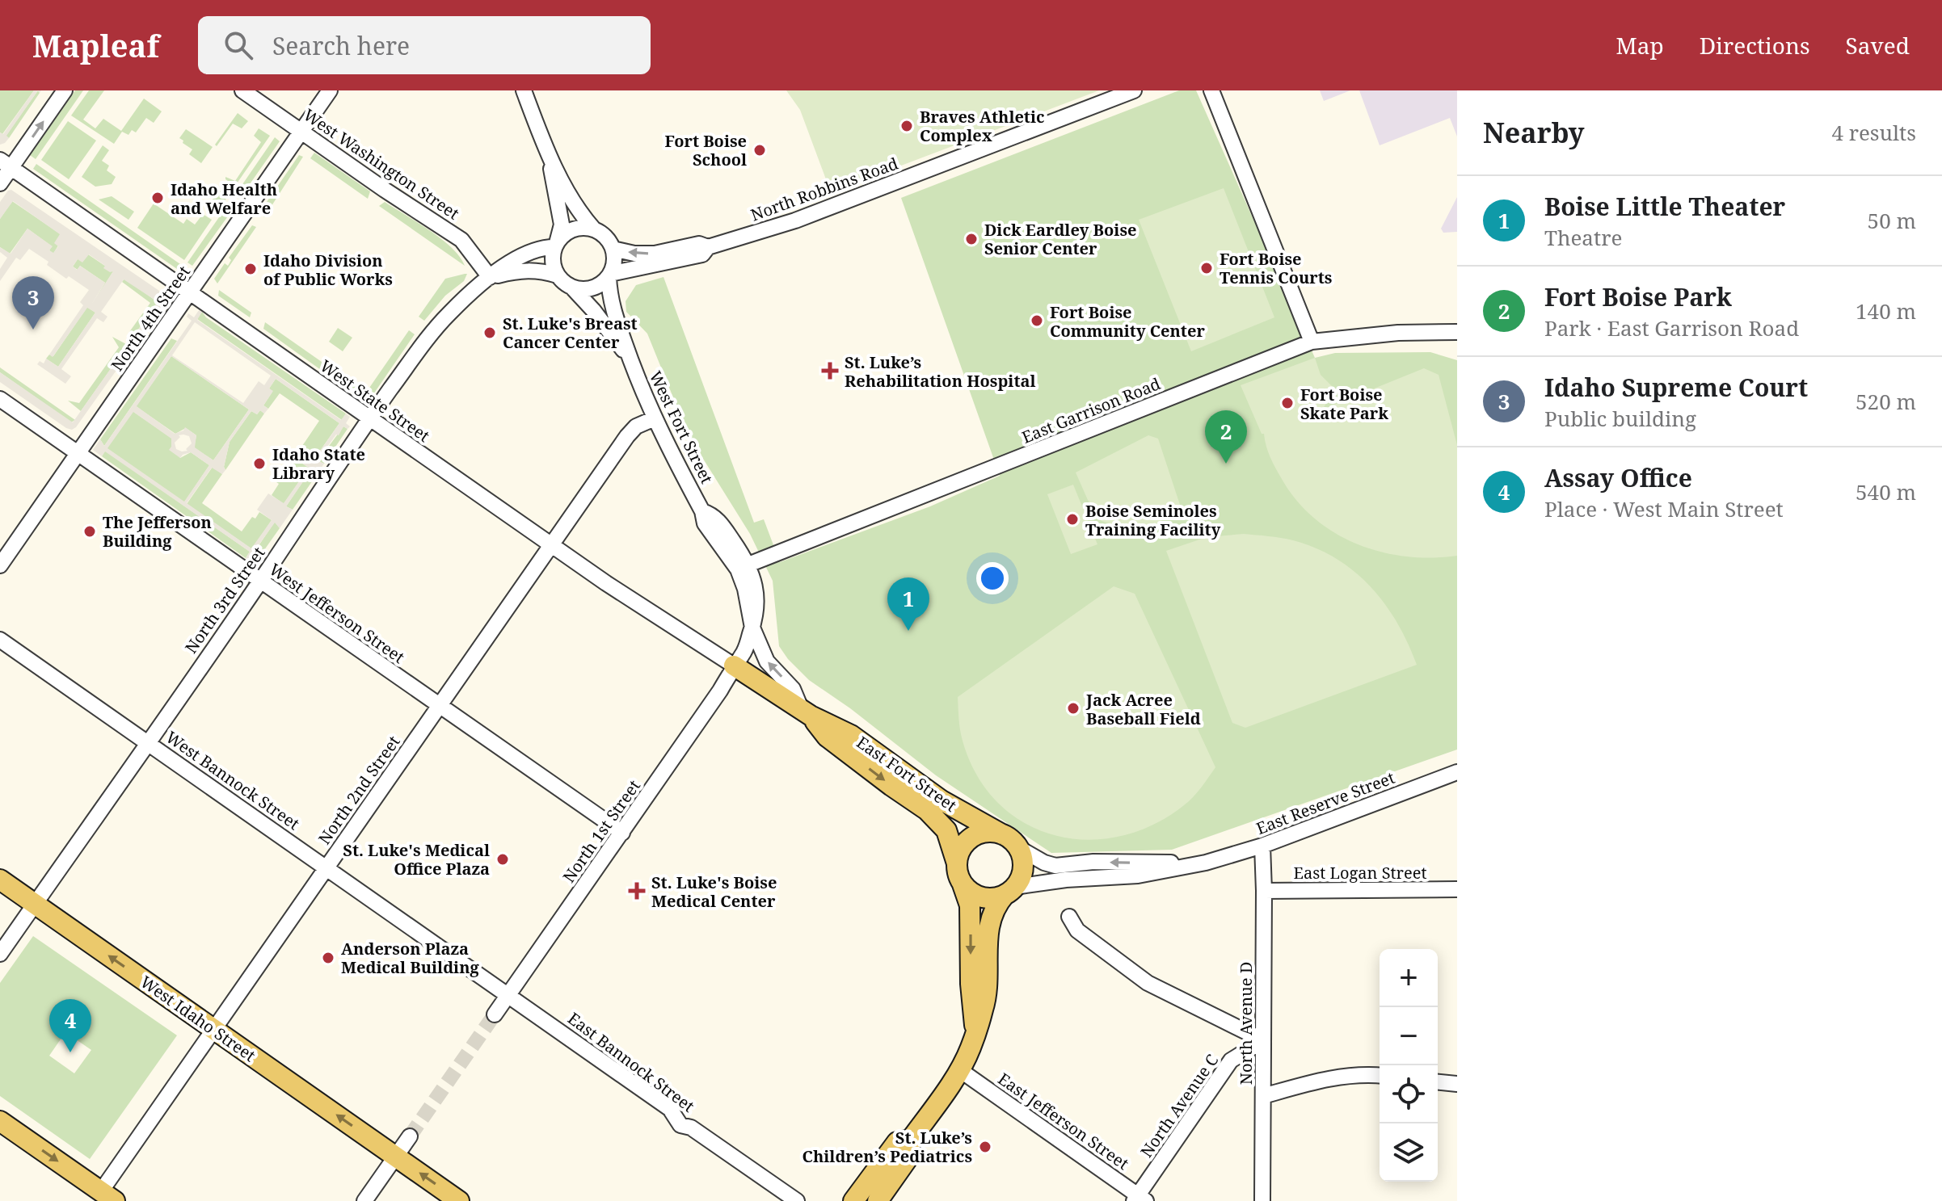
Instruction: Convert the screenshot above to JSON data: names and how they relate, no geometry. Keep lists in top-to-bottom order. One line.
{"streets":{"main road":["East Fort Street","West Idaho Street"],"street":["West Washington Street","North Robbins Road","North 4th Street","West State Street","East Garrison Road","West Fort Street","North 3rd Street","West Jefferson Street","West Bannock Street","North 2nd Street","East Reserve Street","North 1st Street","East Logan Street","North Avenue D","East Bannock Street","North Avenue C","East Jefferson Street"]},"crossings":[["West Washington Street","North 4th Street"],["West Washington Street","North 3rd Street"],["North Robbins Road","West Fort Street"],["North Robbins Road","North 3rd Street"],["North 4th Street","West State Street"],["North 4th Street","West Jefferson Street"],["West State Street","West Fort Street"],["West State Street","North 3rd Street"],["West State Street","East Fort Street"],["West State Street","North 2nd Street"],["West State Street","North 1st Street"],["East Garrison Road","West Fort Street"],["West Fort Street","North 3rd Street"],["West Fort Street","East Fort Street"],["West Fort Street","North 2nd Street"],["West Fort Street","North 1st Street"],["North 3rd Street","West Jefferson Street"],["North 3rd Street","West Bannock Street"],["North 3rd Street","West Idaho Street"],["West Jefferson Street","North 2nd Street"],["West Jefferson Street","North 1st Street"],["East Fort Street","East Reserve Street"],["East Fort Street","North 1st Street"],["East Fort Street","East Jefferson Street"],["West Bannock Street","North 2nd Street"],["West Bannock Street","North 1st Street"],["West Bannock Street","East Bannock Street"],["North 2nd Street","West Idaho Street"],["East Reserve Street","North Avenue D"],["North 1st Street","East Bannock Street"],["East Logan Street","North Avenue D"],["North Avenue D","North Avenue C"],["North Avenue C","East Jefferson Street"]],"one_way":["East Fort Street","West Idaho Street"],"places":{"other":["Braves Athletic Complex","Fort Boise School","Idaho Health and Welfare","Dick Eardley Boise Senior Center","Fort Boise Tennis Courts","Idaho Division of Public Works","Fort Boise Community Center","St. Luke's Breast Cancer Center","Fort Boise Skate Park","Idaho State Library","Boise Seminoles Training Facility","The Jefferson Building","Jack Acree Baseball Field","St. Luke's Medical Office Plaza","Anderson Plaza Medical Building","St. Luke’s Children’s Pediatrics"],"health":["St. Luke’s Rehabilitation Hospital","St. Luke's Boise Medical Center"]},"page":{"header":"Mapleaf","search":"Search here","nav":["Map","Directions","Saved"],"heading":["Nearby","4 results"],"list":[{"mark":"1","name":"Boise Little Theater","note":"Theatre","value":"50 m"},{"mark":"2","name":"Fort Boise Park","note":"Park · East Garrison Road","value":"140 m"},{"mark":"3","name":"Idaho Supreme Court","note":"Public building","value":"520 m"},{"mark":"4","name":"Assay Office","note":"Place · West Main Street","value":"540 m"}],"pins":["3","2","1","4"],"map_buttons":["+","−"]}}
